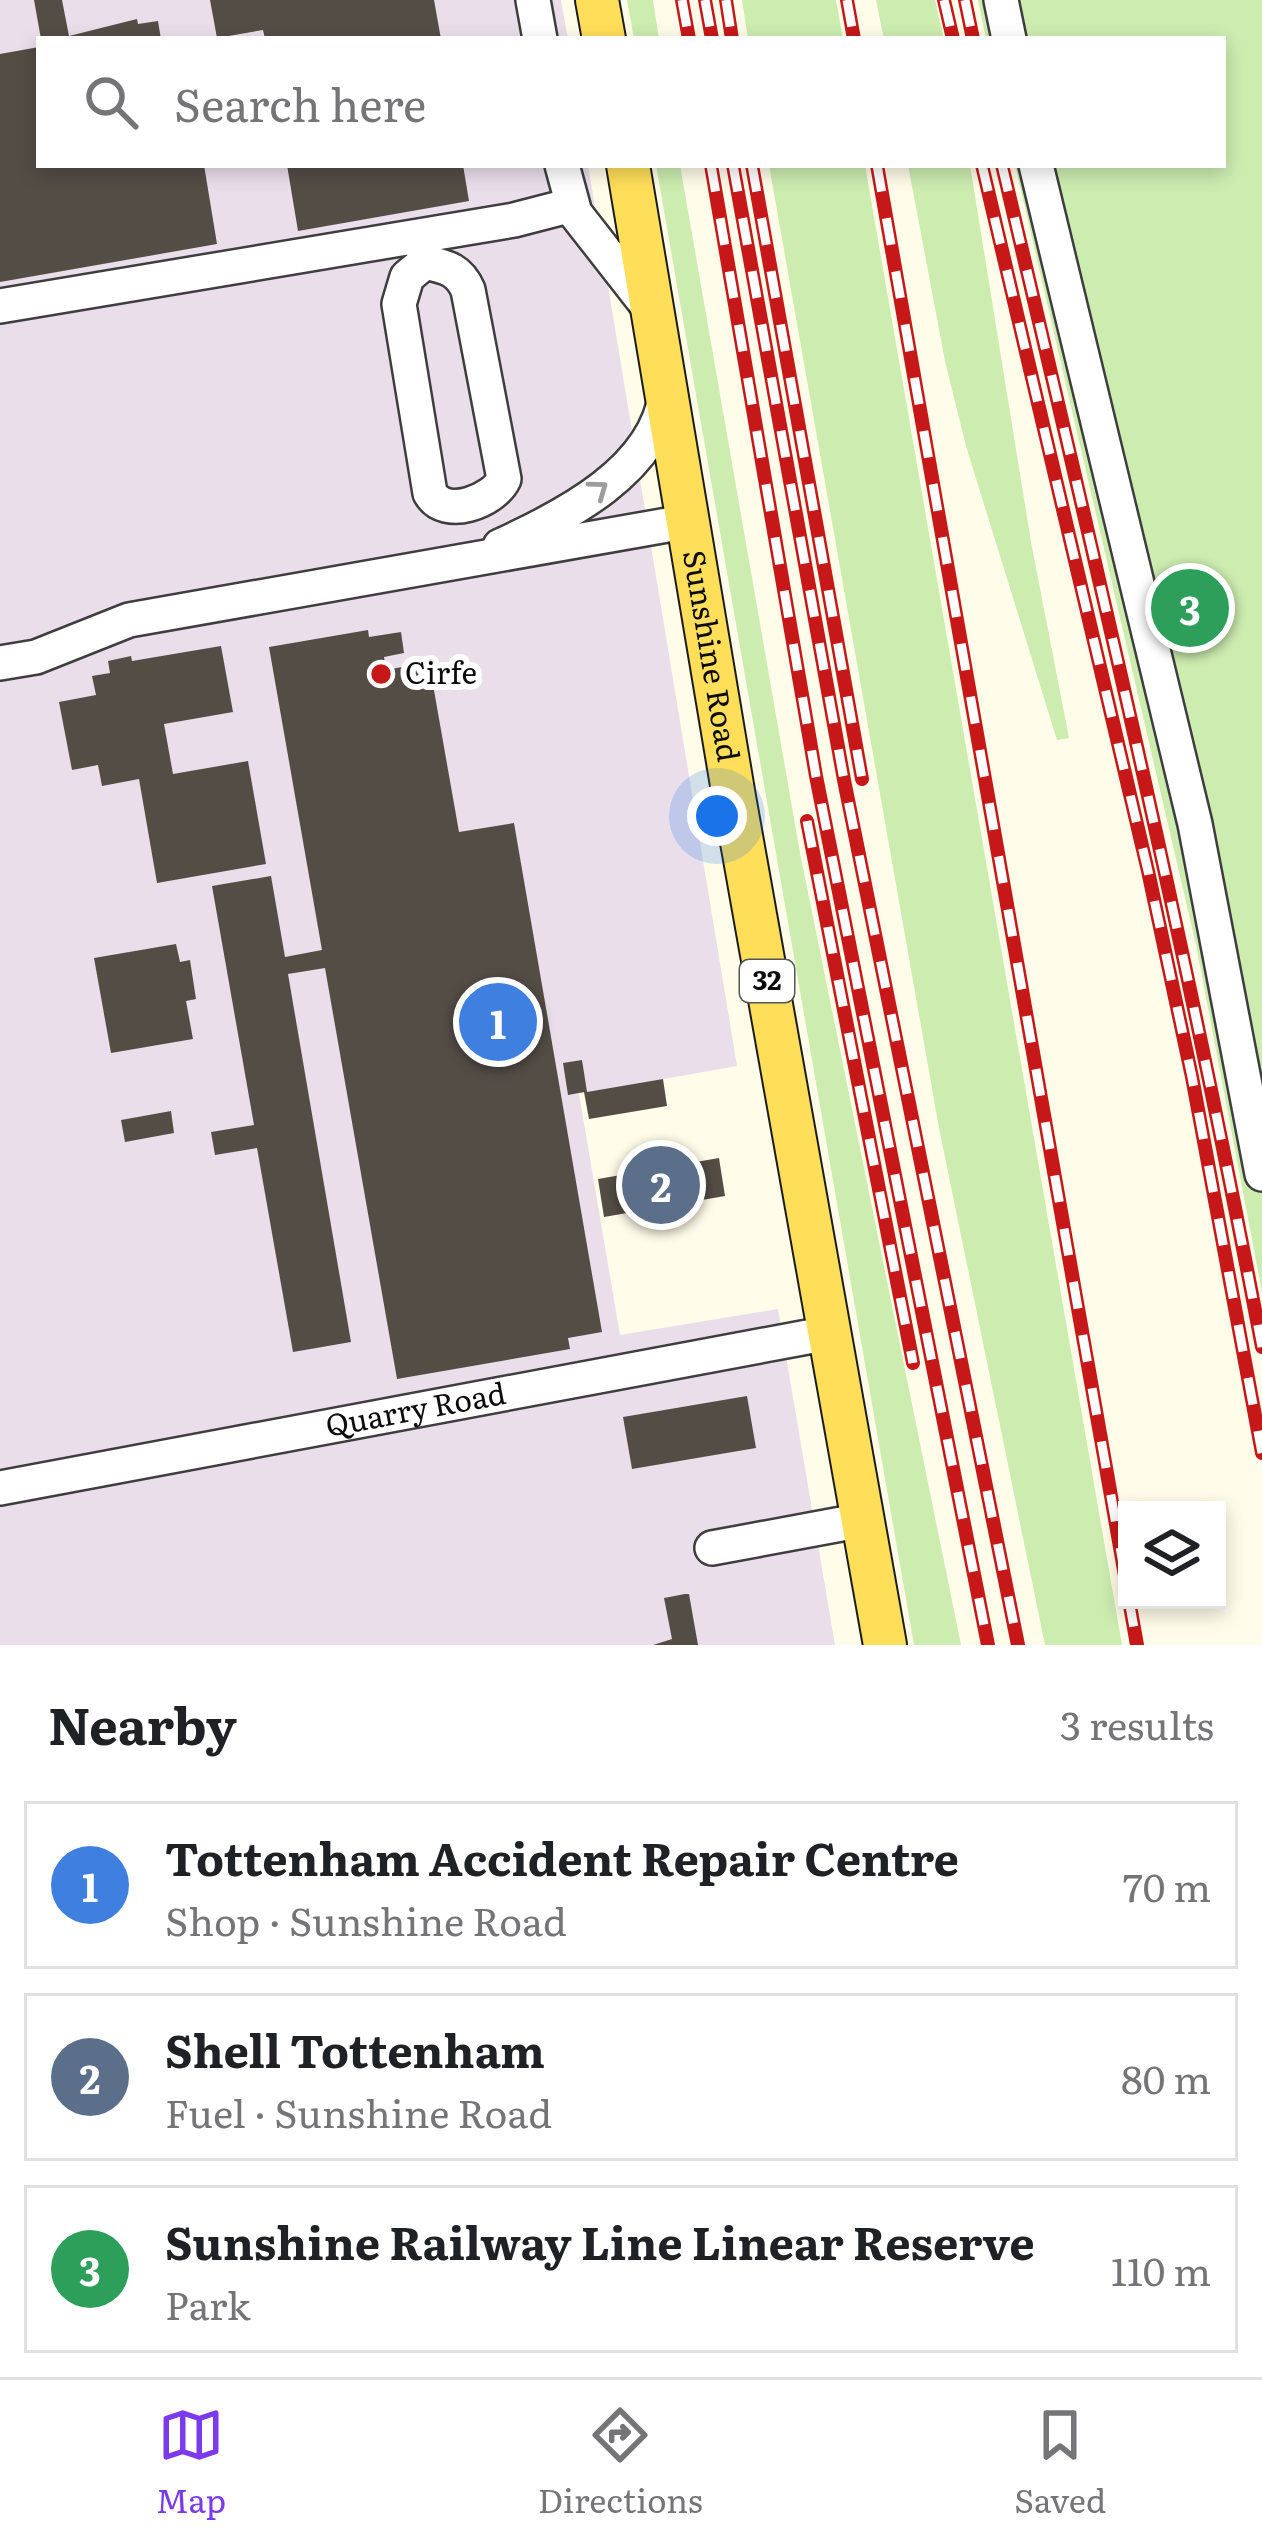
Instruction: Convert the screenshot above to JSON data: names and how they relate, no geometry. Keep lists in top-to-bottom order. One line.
{"streets":{"main road":["Sunshine Road","32"],"street":["Quarry Road"]},"crossings":[["Sunshine Road","Quarry Road"]],"places":["Cirfe"],"page":{"search":"Search here","pins":["3","1","2"],"heading":["Nearby","3 results"],"list":[{"mark":"1","name":"Tottenham Accident Repair Centre","note":"Shop · Sunshine Road","value":"70 m"},{"mark":"2","name":"Shell Tottenham","note":"Fuel · Sunshine Road","value":"80 m"},{"mark":"3","name":"Sunshine Railway Line Linear Reserve","note":"Park","value":"110 m"}],"nav":["Map","Directions","Saved"]}}
